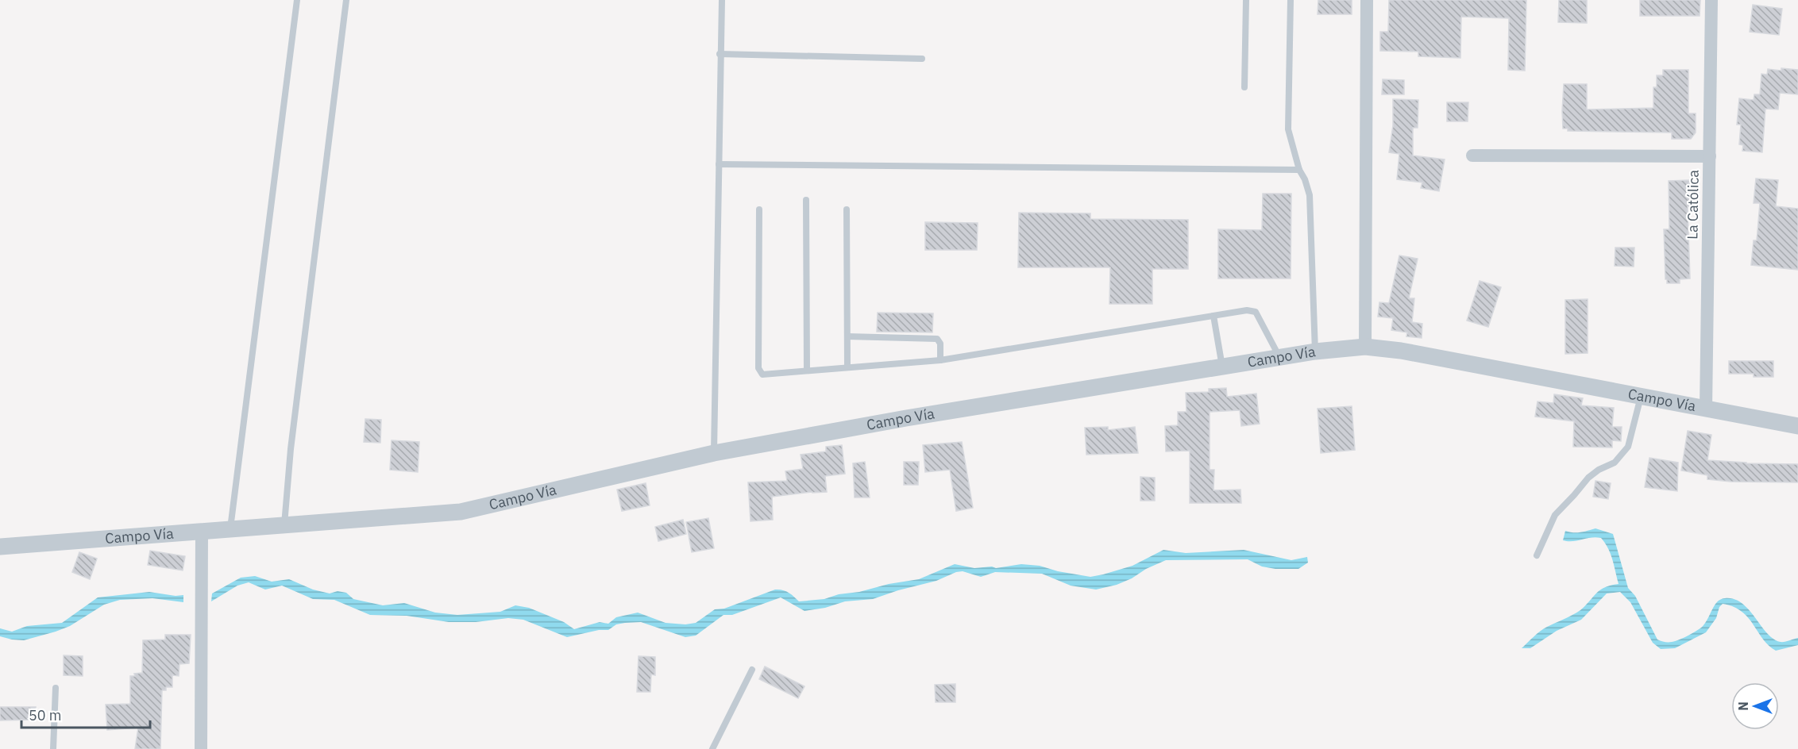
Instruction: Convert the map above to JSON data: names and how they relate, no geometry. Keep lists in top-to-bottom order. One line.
{"streets":{"street":["La Católica","Campo Vía"]},"crossings":[["La Católica","Campo Vía"]],"scale_bar":"50 m","north":"left"}
